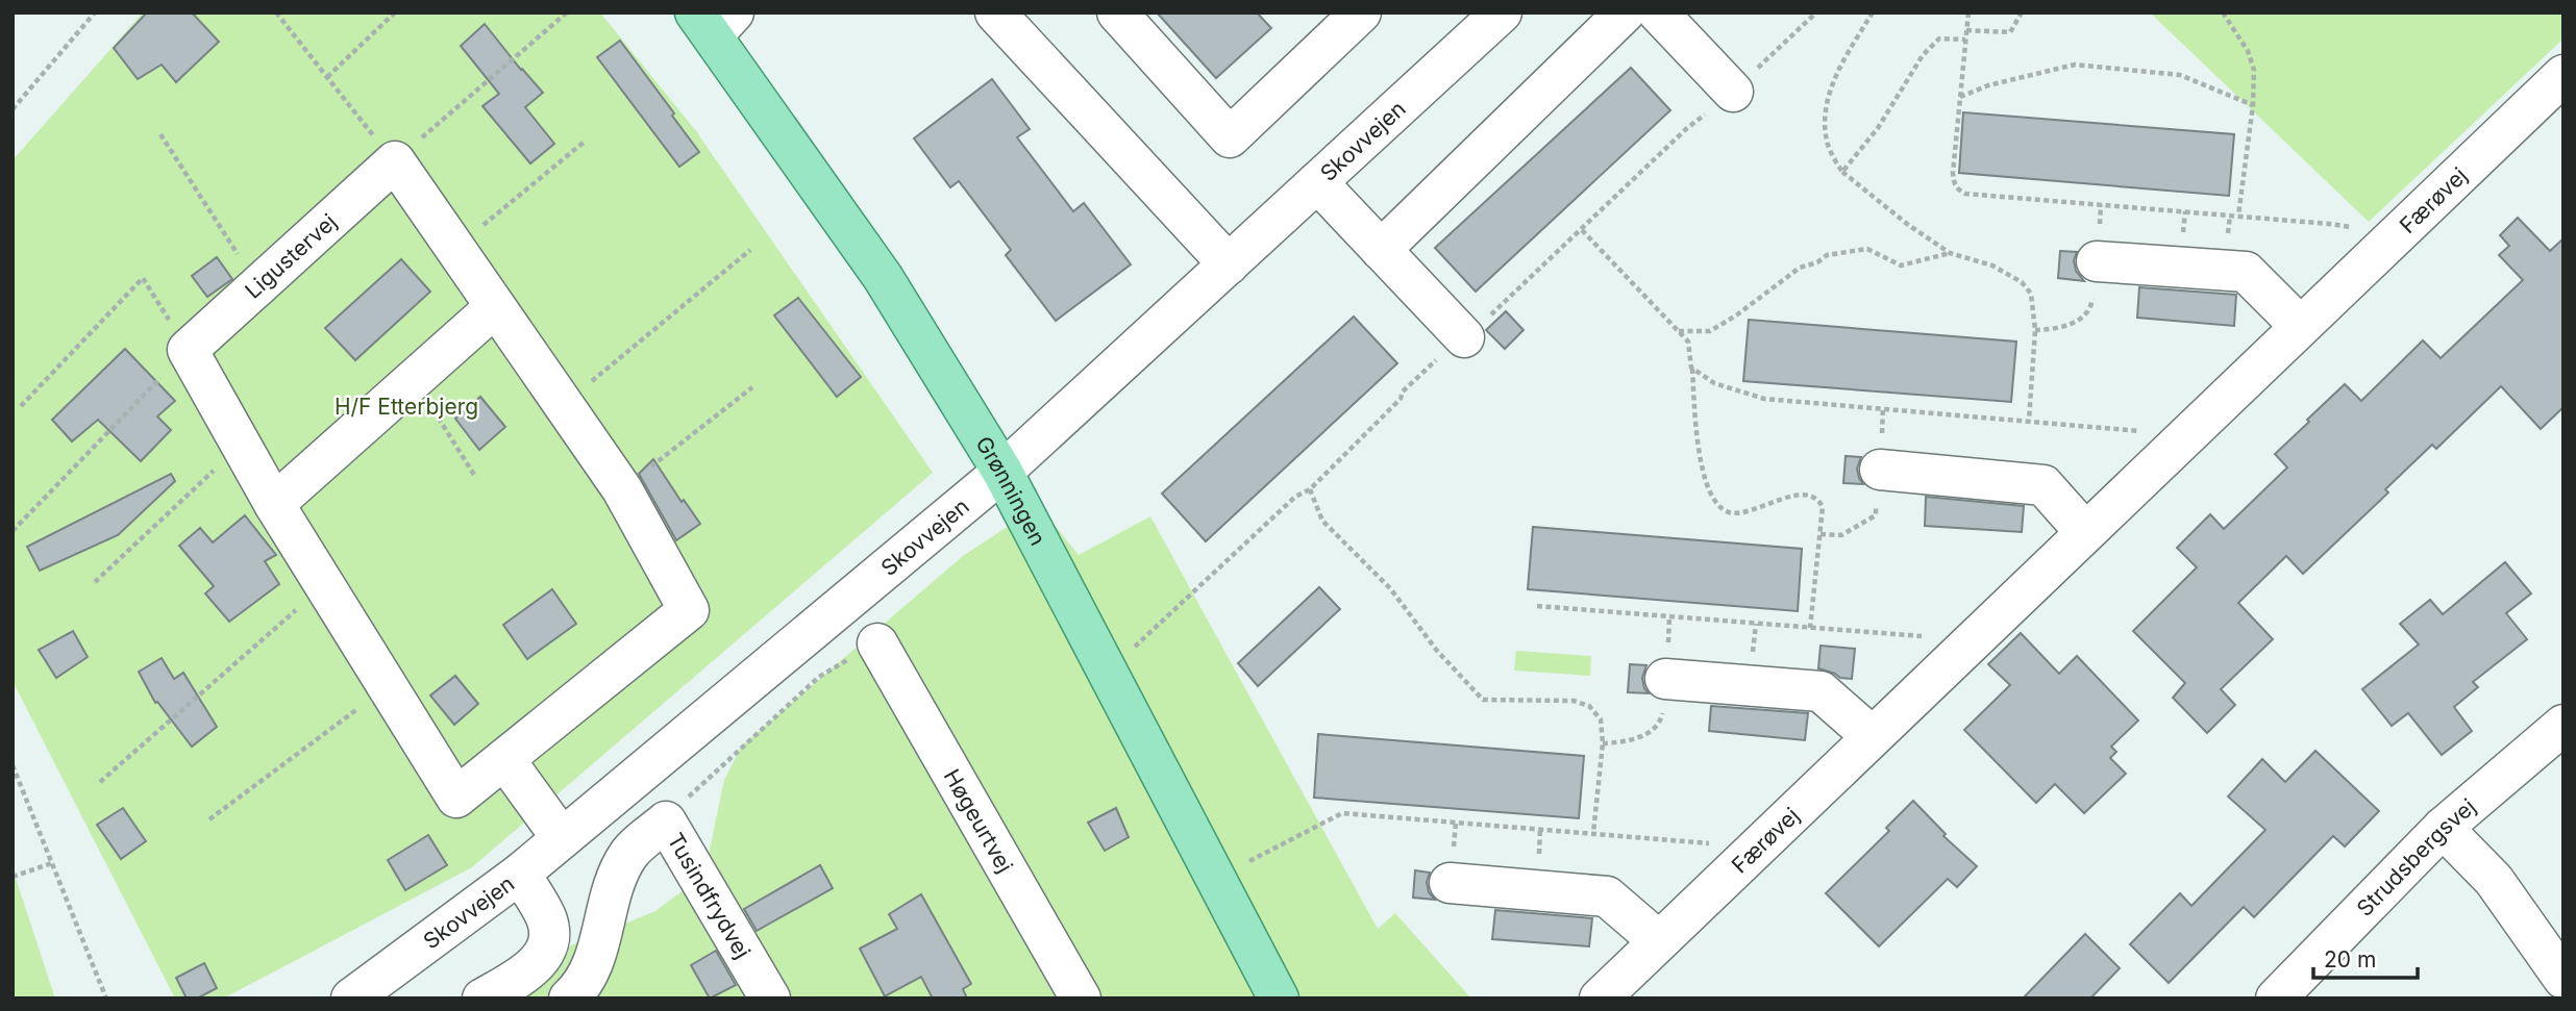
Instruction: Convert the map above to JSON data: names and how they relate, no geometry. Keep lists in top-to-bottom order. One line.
{"streets":{"main road":["Grønningen"],"street":["Skovvejen","Færøvej","Ligustervej","Høgeurtvej","Strudsbergsvej","Tusindfrydvej"]},"crossings":[["Skovvejen","Grønningen"]],"parks":["H/F Etterbjerg"],"scale_bar":"20 m"}
